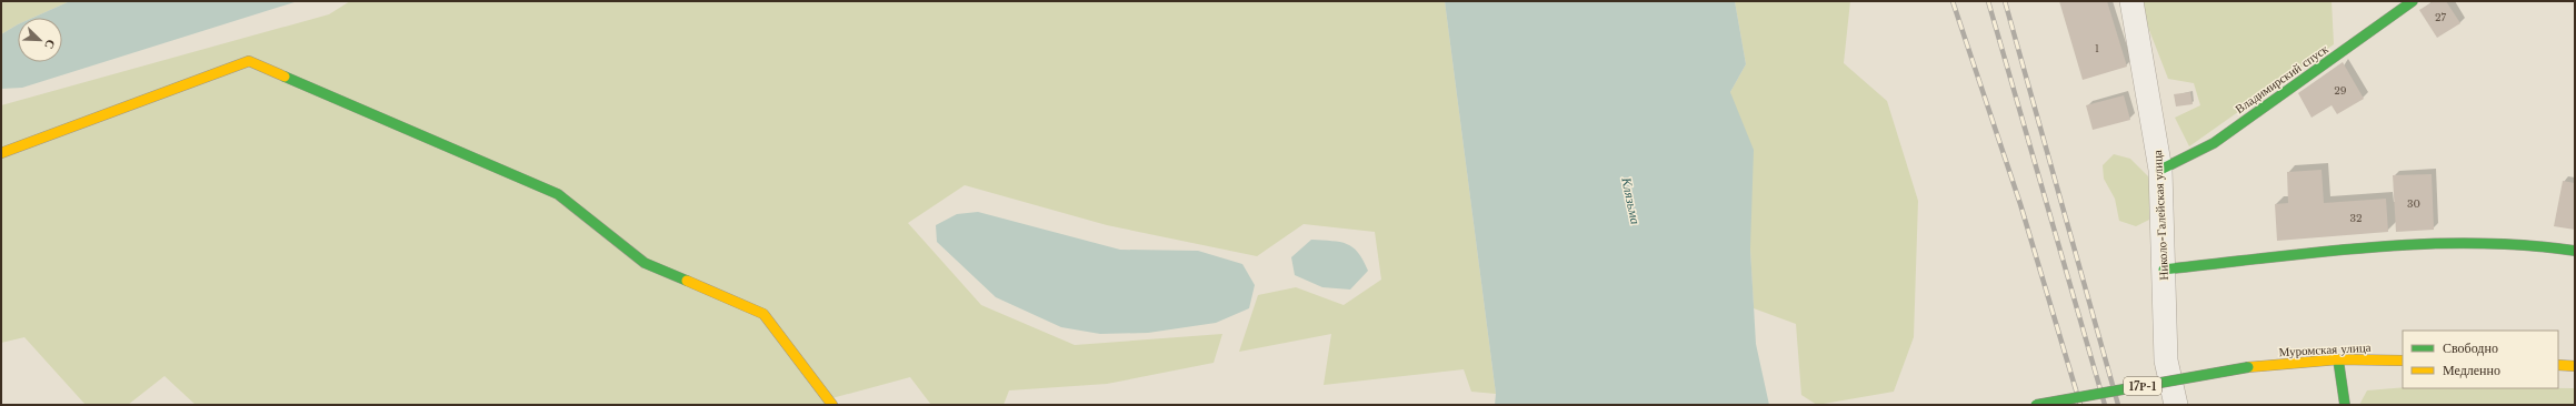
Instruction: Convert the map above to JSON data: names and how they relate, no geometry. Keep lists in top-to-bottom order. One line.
{"streets":{"street":["Владимирский спуск","Николо-Галейская улица","Муромская улица","17Р-1"]},"crossings":[["Владимирский спуск","Николо-Галейская улица"]],"water":["Клязьма"],"house_numbers":["27","1","29","30","32"],"legend":["Свободно","Медленно"],"north":"bottom right"}
